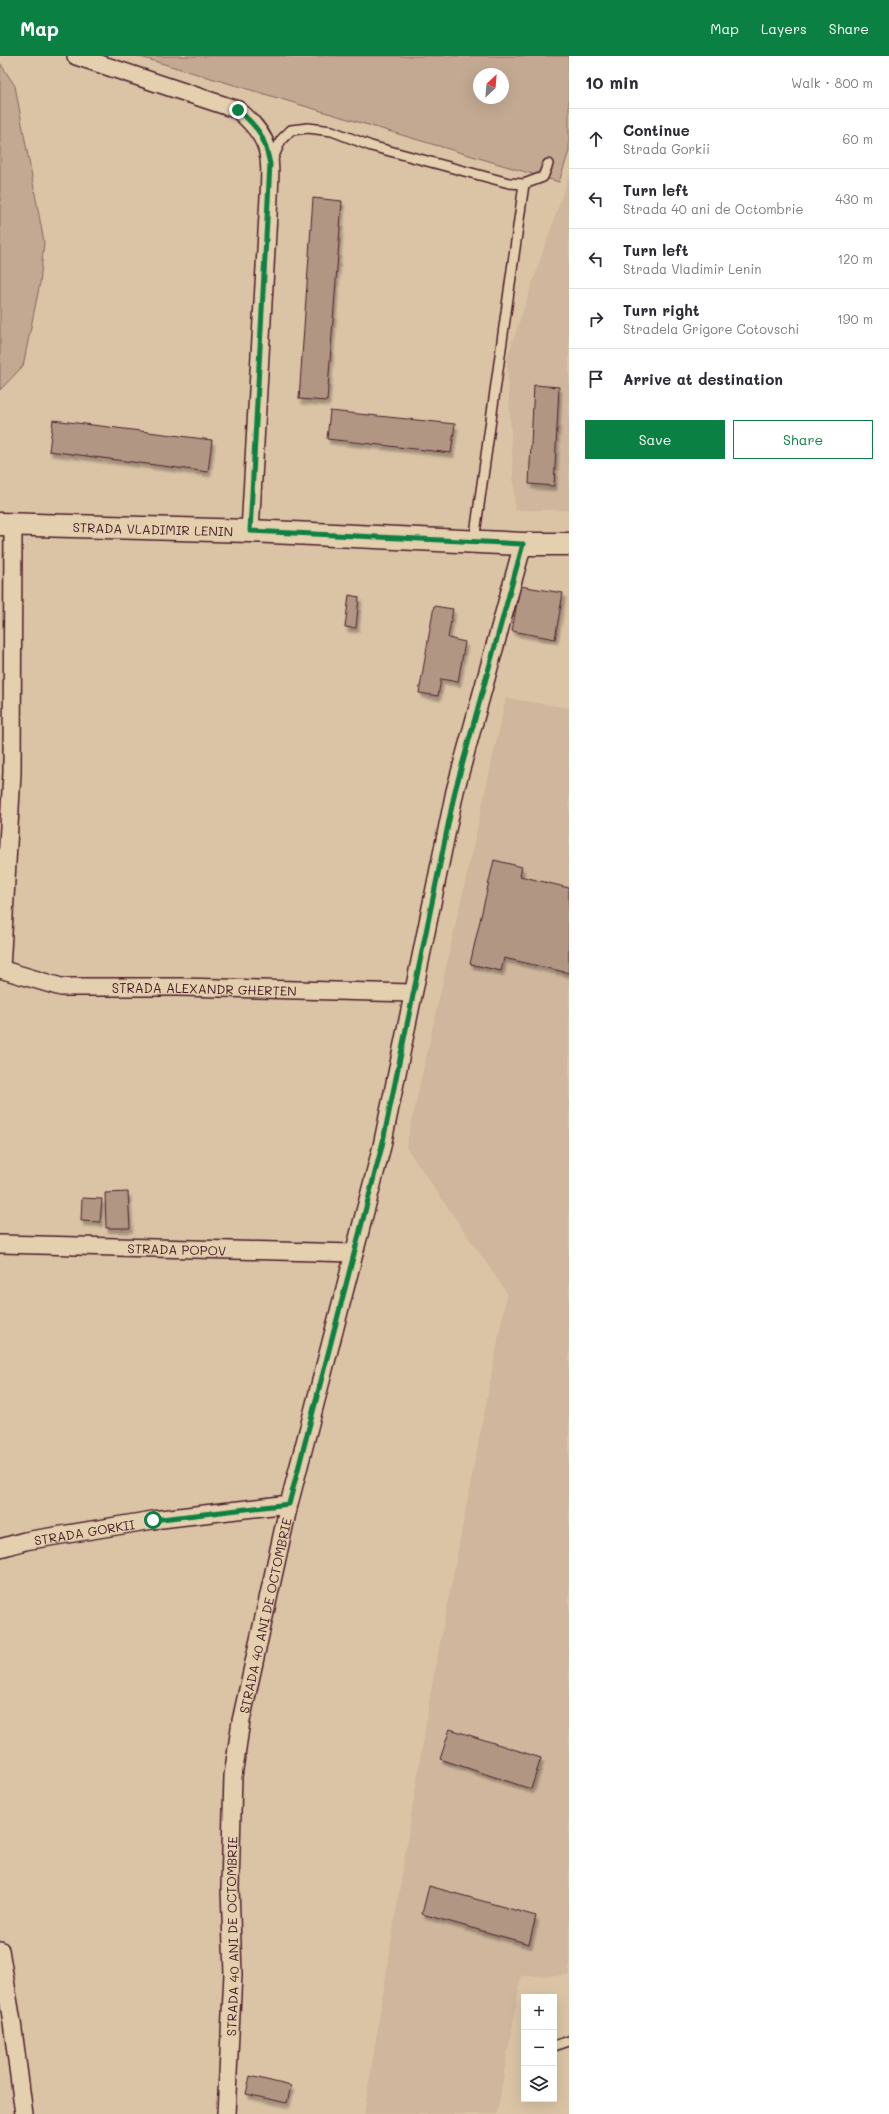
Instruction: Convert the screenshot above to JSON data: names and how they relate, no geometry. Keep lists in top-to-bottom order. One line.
{"streets":{"main road":["STRADA VLADIMIR LENIN"],"street":["STRADA ALEXANDR GHERȚEN","STRADA POPOV","STRADA GORKII","STRADA 40 ANI DE OCTOMBRIE"]},"crossings":[["STRADA VLADIMIR LENIN","STRADA 40 ANI DE OCTOMBRIE"],["STRADA ALEXANDR GHERȚEN","STRADA 40 ANI DE OCTOMBRIE"],["STRADA POPOV","STRADA 40 ANI DE OCTOMBRIE"],["STRADA GORKII","STRADA 40 ANI DE OCTOMBRIE"]],"north":"top right","page":{"header":"Map","nav":["Map","Layers","Share"],"heading":["10 min","Walk · 800 m"],"list":[["Continue","Strada Gorkii","60 m"],["Turn left","Strada 40 ani de Octombrie","430 m"],["Turn left","Strada Vladimir Lenin","120 m"],["Turn right","Stradela Grigore Cotovschi","190 m"],"Arrive at destination"],"buttons":["Save","Share"],"map_buttons":["+","−"]}}
